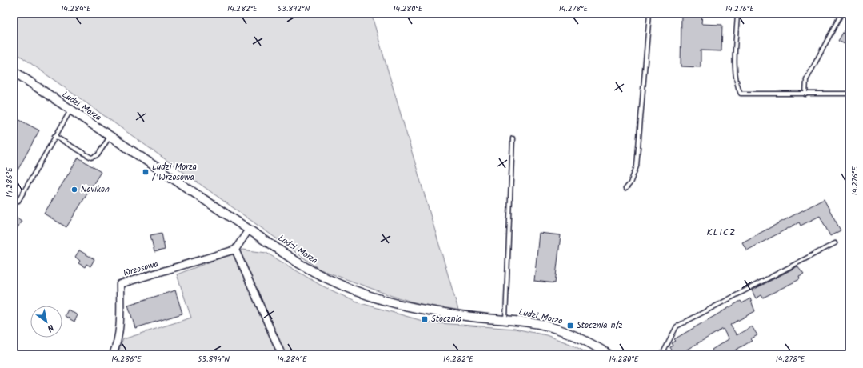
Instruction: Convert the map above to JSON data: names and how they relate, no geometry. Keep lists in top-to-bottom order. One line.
{"streets":{"street":["Ludzi Morza","Wrzosowa"]},"districts":["KLICZ"],"places":{"transit":["Ludzi Morza / Wrzosowa","Stocznia","Stocznia n/ż"],"other":["Navikon"]},"north":"bottom right","coordinates":["14.284°E","14.282°E","53.892°N","14.280°E","14.278°E","14.276°E","14.286°E","53.894°N"]}
